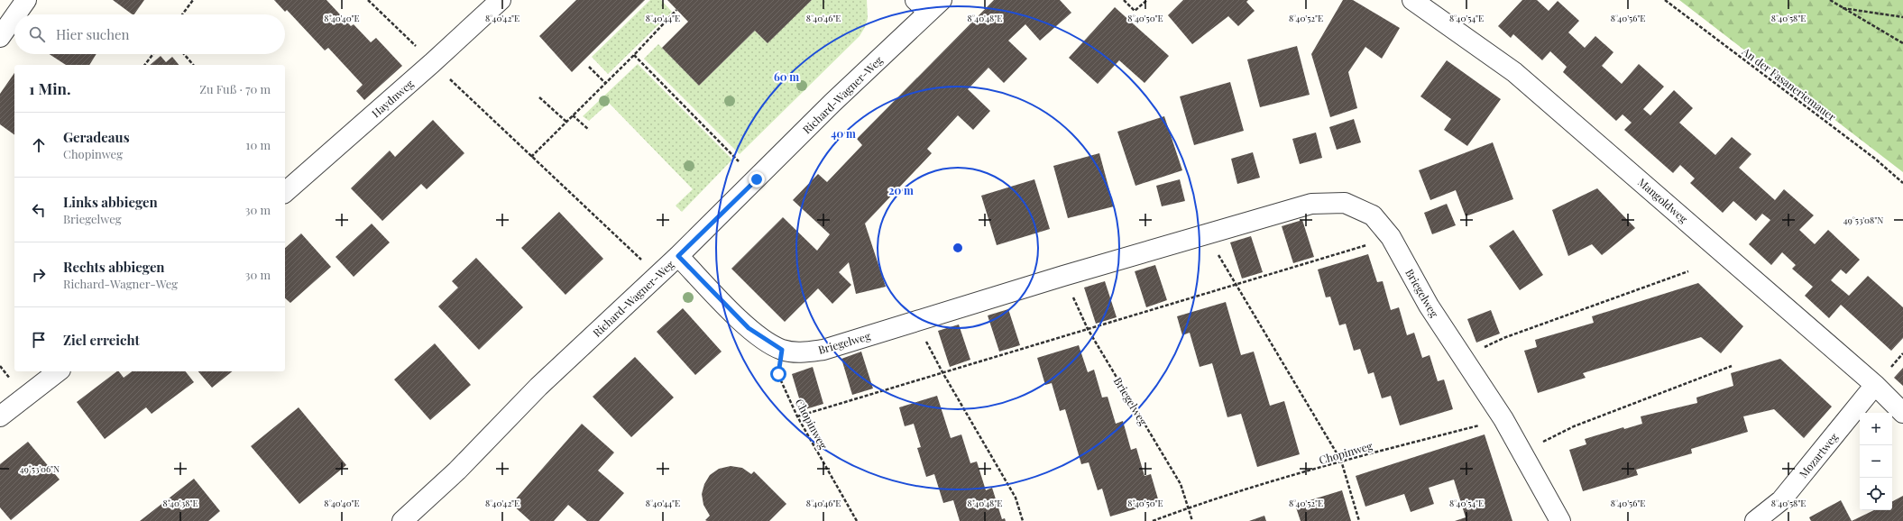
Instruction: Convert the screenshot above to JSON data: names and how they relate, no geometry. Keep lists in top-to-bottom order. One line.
{"streets":{"street":["Richard-Wagner-Weg","Haydnweg","Mangoldweg","Briegelweg","Mozartweg"],"path":["An der Fasaneriemauer","Chopinweg"]},"crossings":[["Richard-Wagner-Weg","Briegelweg"],["Mangoldweg","Mozartweg"],["Briegelweg","Chopinweg"]],"page":{"search":"Hier suchen","heading":["1 Min.","Zu Fuß · 70 m"],"list":[["Geradeaus","Chopinweg","10 m"],["Links abbiegen","Briegelweg","30 m"],["Rechts abbiegen","Richard-Wagner-Weg","30 m"],"Ziel erreicht"],"map_buttons":["+","−"]},"coordinates":["8°40'40\"E","8°40'42\"E","8°40'44\"E","8°40'46\"E","8°40'48\"E","8°40'50\"E","8°40'52\"E","8°40'54\"E","8°40'56\"E","8°40'58\"E","49°53'08\"N","49°53'06\"N","8°40'38\"E"],"rings":["60 m","40 m","20 m"]}
